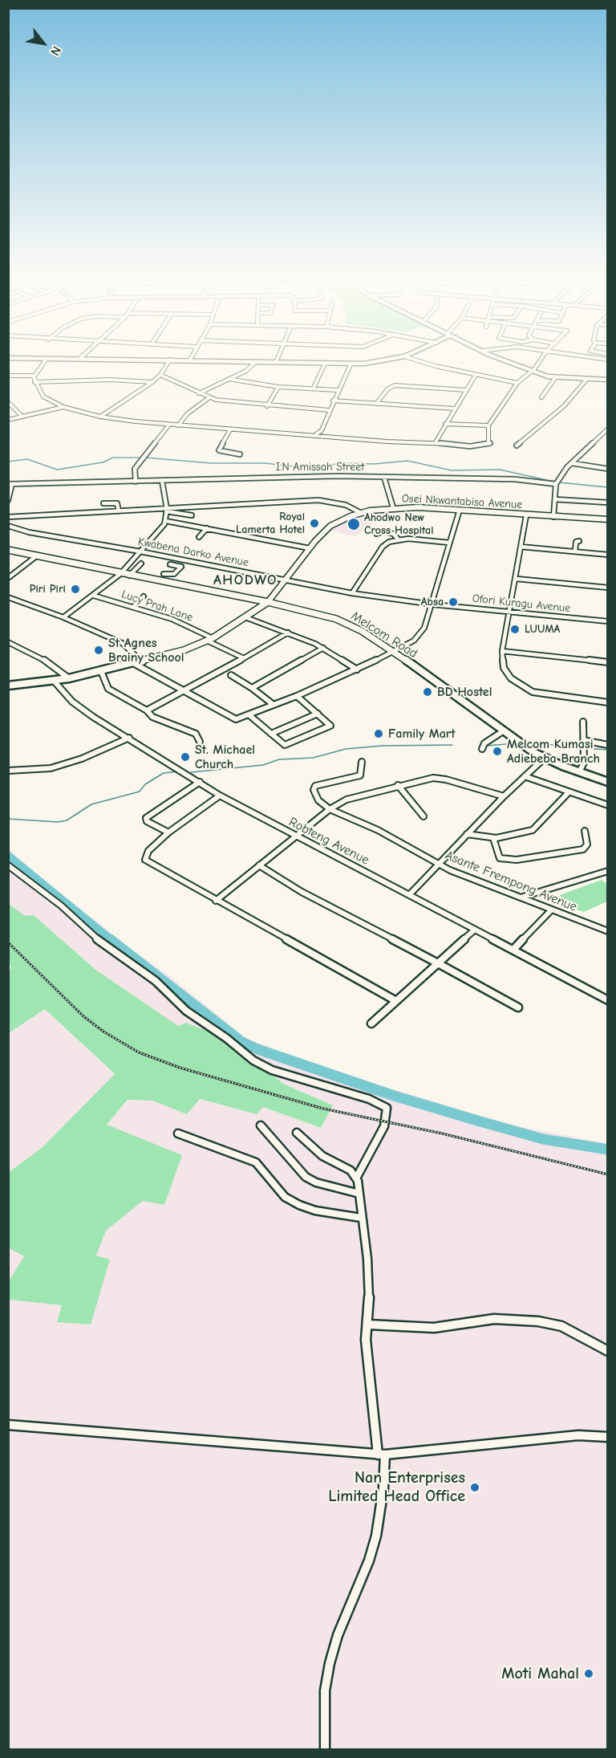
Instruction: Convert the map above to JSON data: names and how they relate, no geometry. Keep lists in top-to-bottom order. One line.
{"streets":{"main road":["Melcom Road"],"street":["I.N Amissah Street","Osei Nkwantabisa Avenue","Kwabena Darko Avenue","Ofori Kuragu Avenue","Lucy Prah Lane","Robteng Avenue","Asante Frempong Avenue"]},"crossings":[["Osei Nkwantabisa Avenue","Kwabena Darko Avenue"],["Osei Nkwantabisa Avenue","Melcom Road"],["Kwabena Darko Avenue","Ofori Kuragu Avenue"]],"districts":["AHODWO"],"places":["Royal Lamerta Hotel","Ahodwo New Cross Hospital","Piri Piri","Absa","LUUMA","St Agnes Brainy School","BD Hostel","Family Mart","Melcom Kumasi Adiebeba Branch","St. Michael Church","Nan Enterprises Limited Head Office","Moti Mahal"],"north":"bottom right"}
